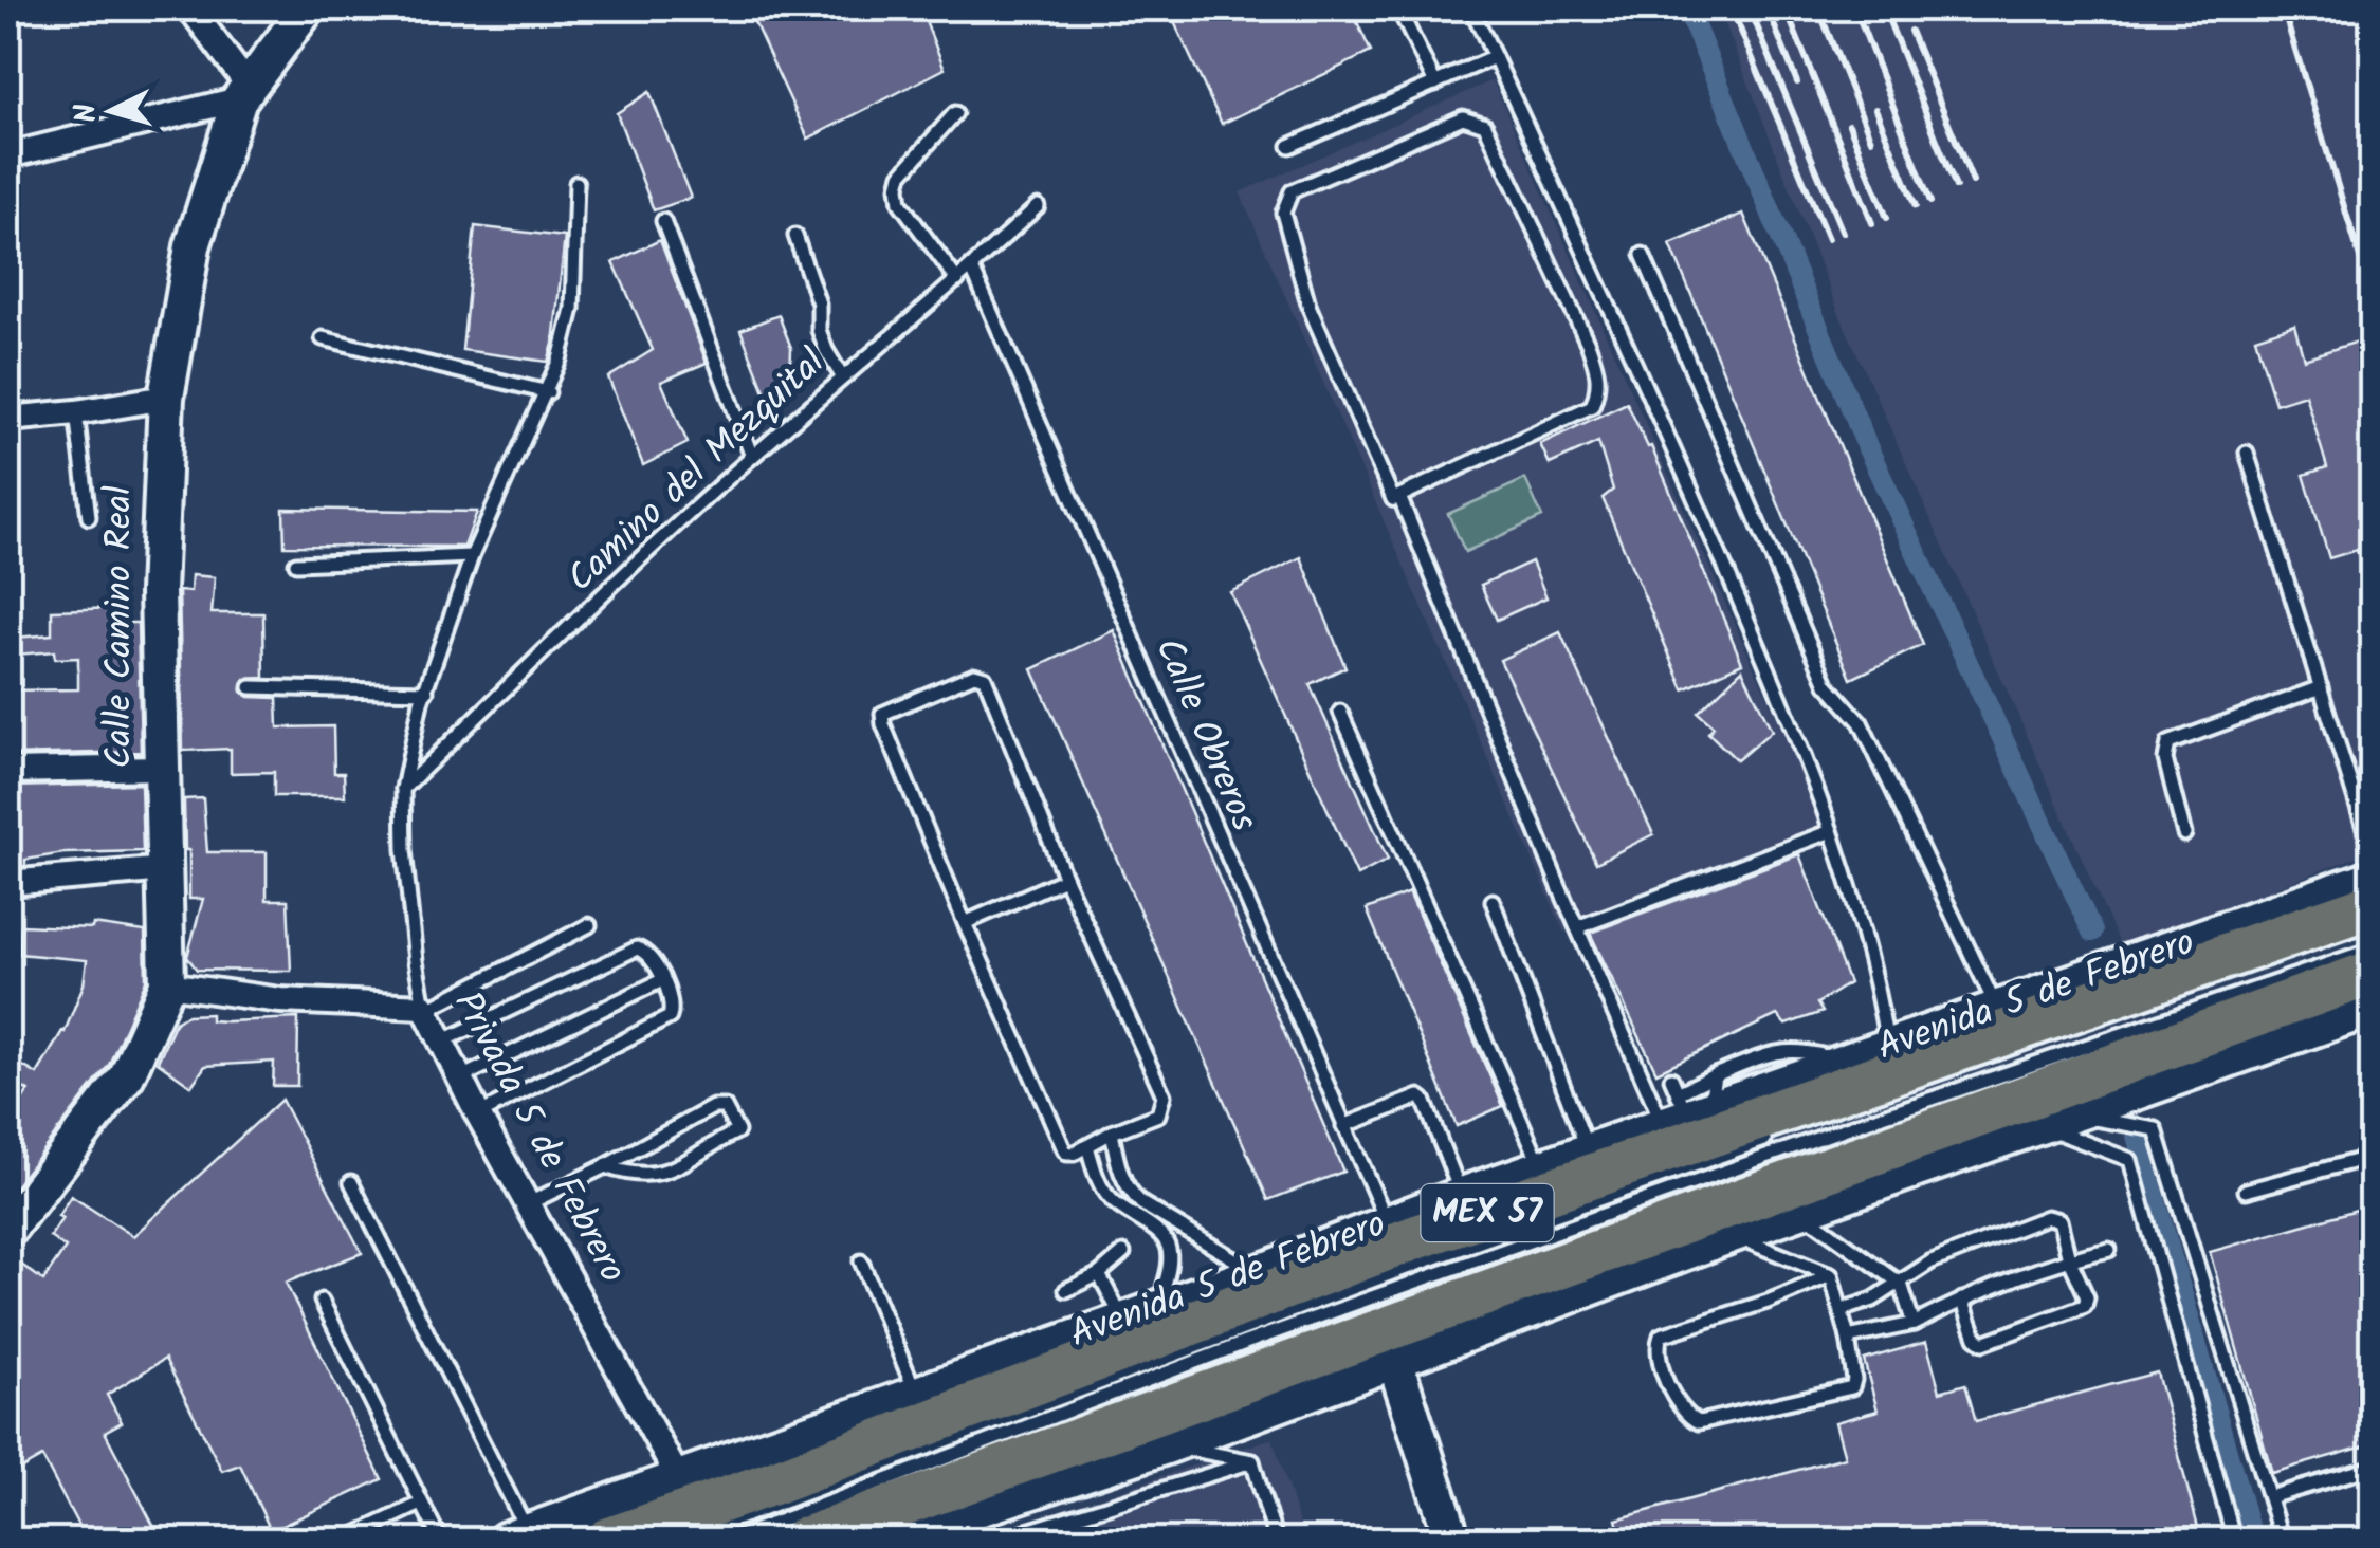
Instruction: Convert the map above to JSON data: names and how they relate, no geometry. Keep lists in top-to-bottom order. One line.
{"streets":{"highway":["Avenida 5 de Febrero","MEX 57"],"main road":["Calle Camino Real"],"street":["Privada 5 de Febrero"],"lane":["Camino del Mezquital","Calle Obreros"]},"crossings":[["Camino del Mezquital","Calle Obreros"],["Camino del Mezquital","Privada 5 de Febrero"],["Calle Obreros","Avenida 5 de Febrero"],["Avenida 5 de Febrero","Privada 5 de Febrero"]],"north":"left"}
